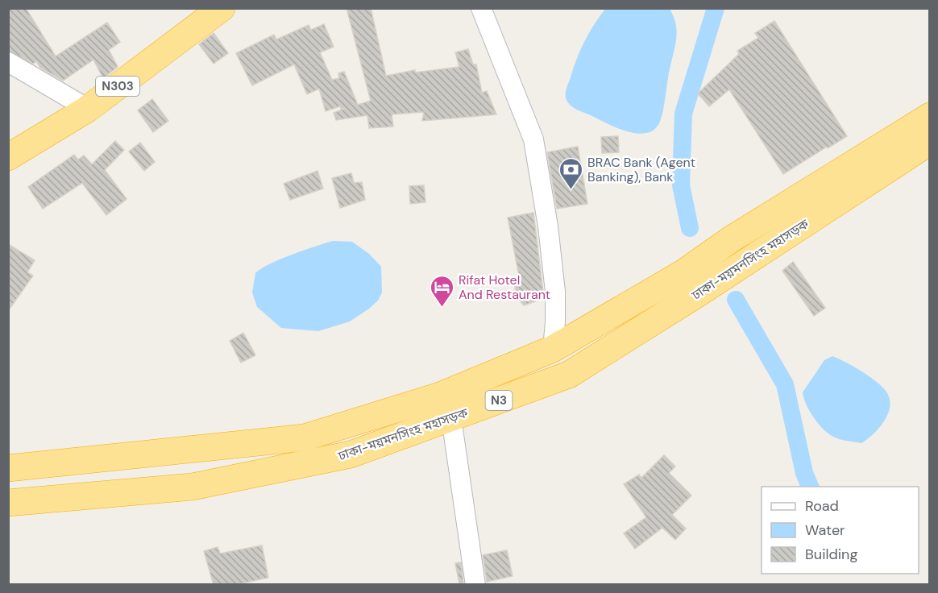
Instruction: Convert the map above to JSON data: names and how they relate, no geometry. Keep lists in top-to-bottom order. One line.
{"streets":{"highway":["N303","ঢাকা-ময়মনসিংহ মহাসড়ক","N3"]},"places":{"bank":["BRAC Bank (Agent Banking), Bank"],"hotel":["Rifat Hotel And Restaurant"]},"legend":["Road","Water","Building"]}
